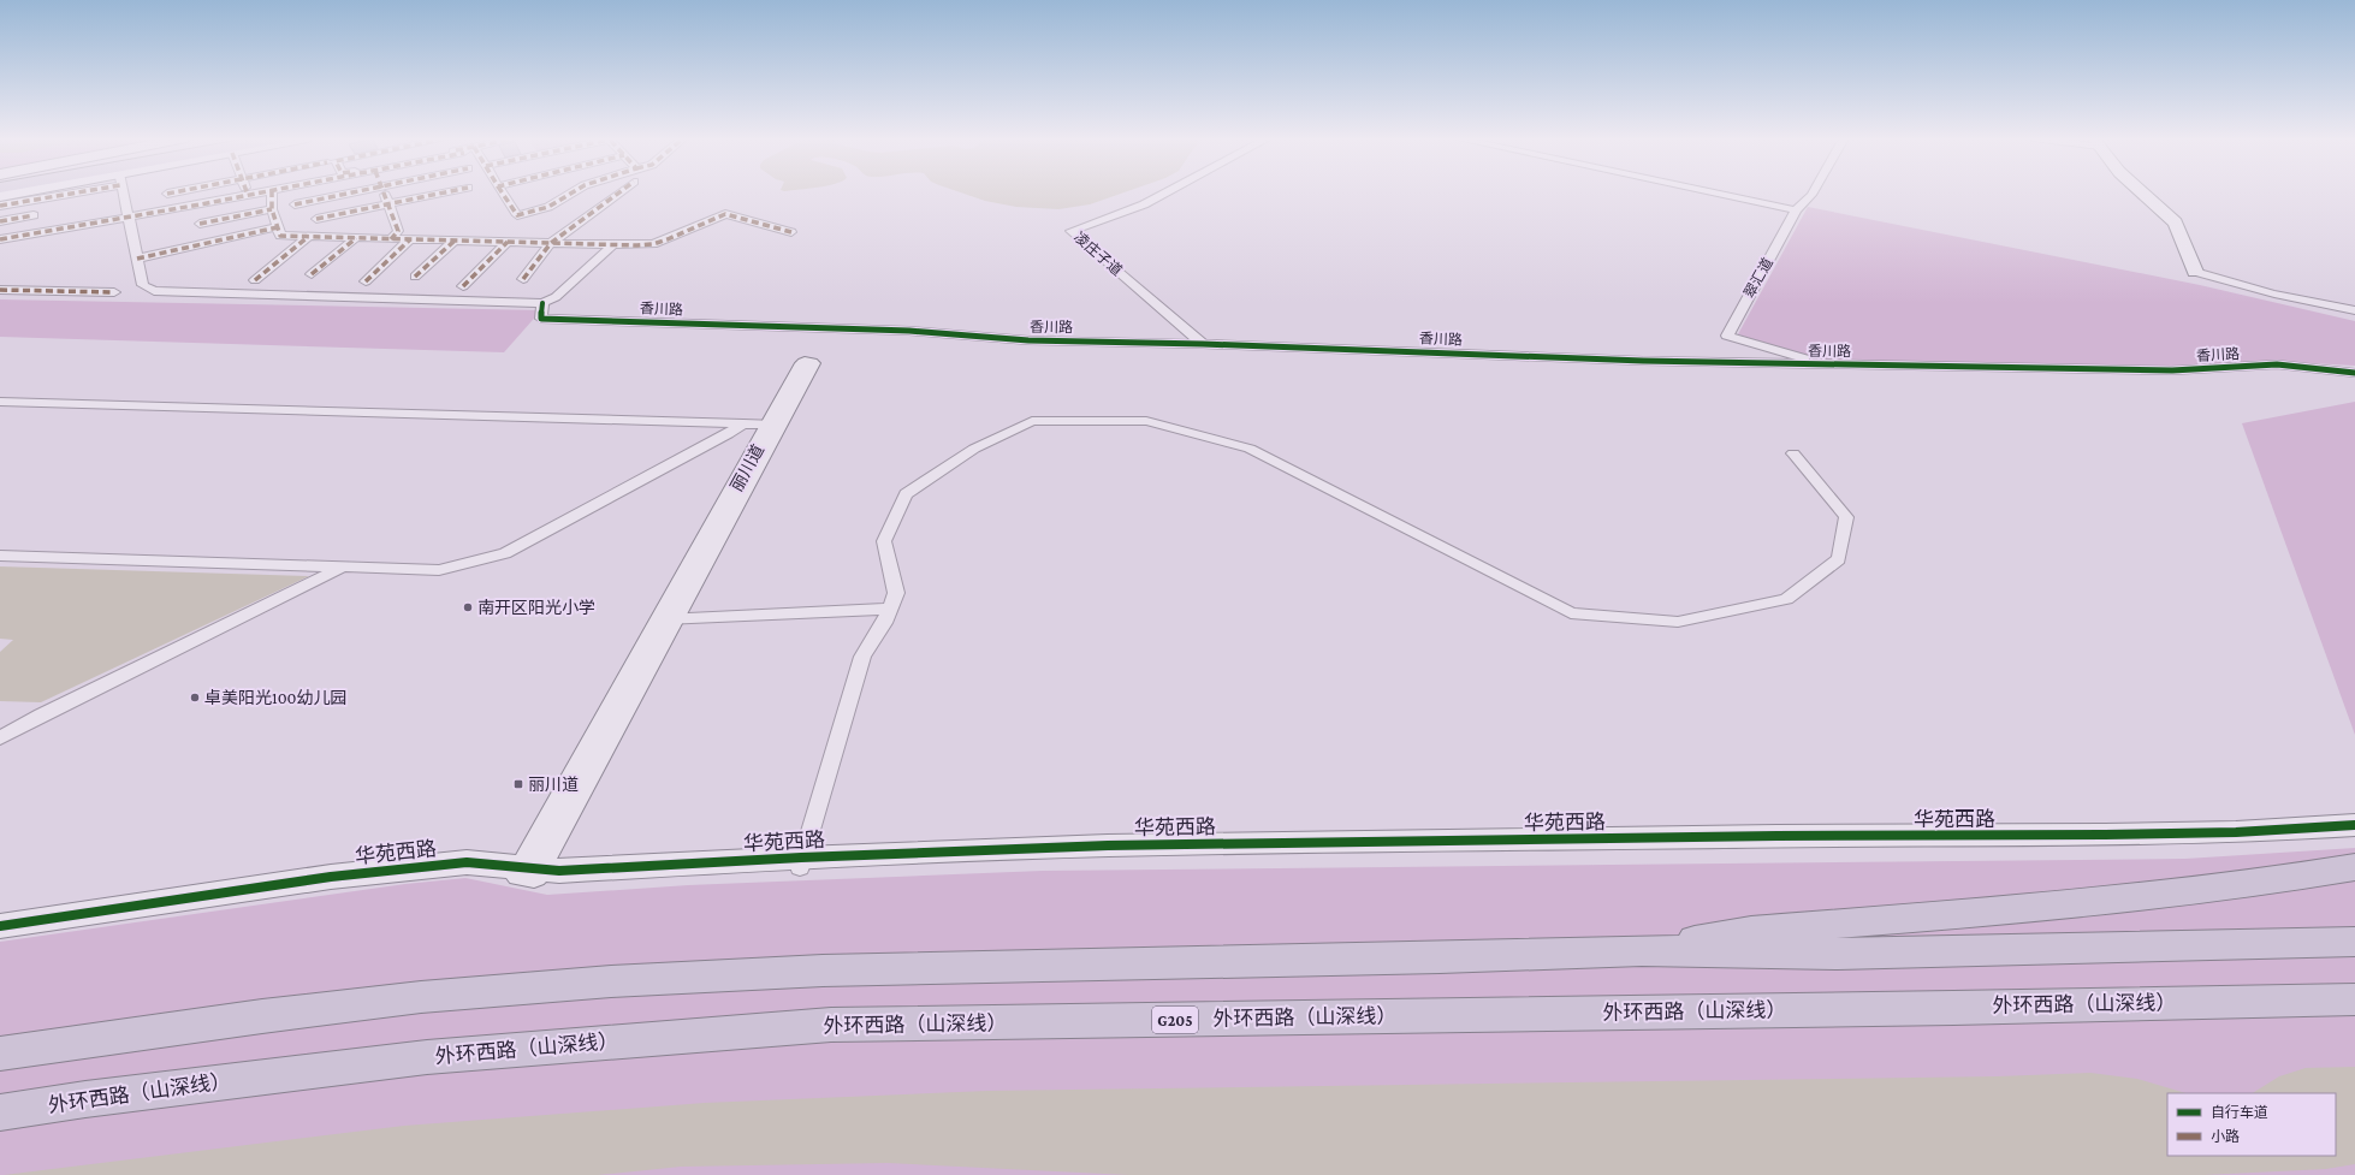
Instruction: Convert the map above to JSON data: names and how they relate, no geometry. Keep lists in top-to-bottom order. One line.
{"streets":{"highway":["外环西路（山深线）","G205"],"street":["凌庄子道","翠汇道","香川路","丽川道","华苑西路"]},"crossings":[["凌庄子道","香川路"],["翠汇道","香川路"],["丽川道","华苑西路"]],"places":{"other":["南开区阳光小学","卓美阳光100幼儿园"],"transit":["丽川道"]},"legend":["自行车道","小路"]}
